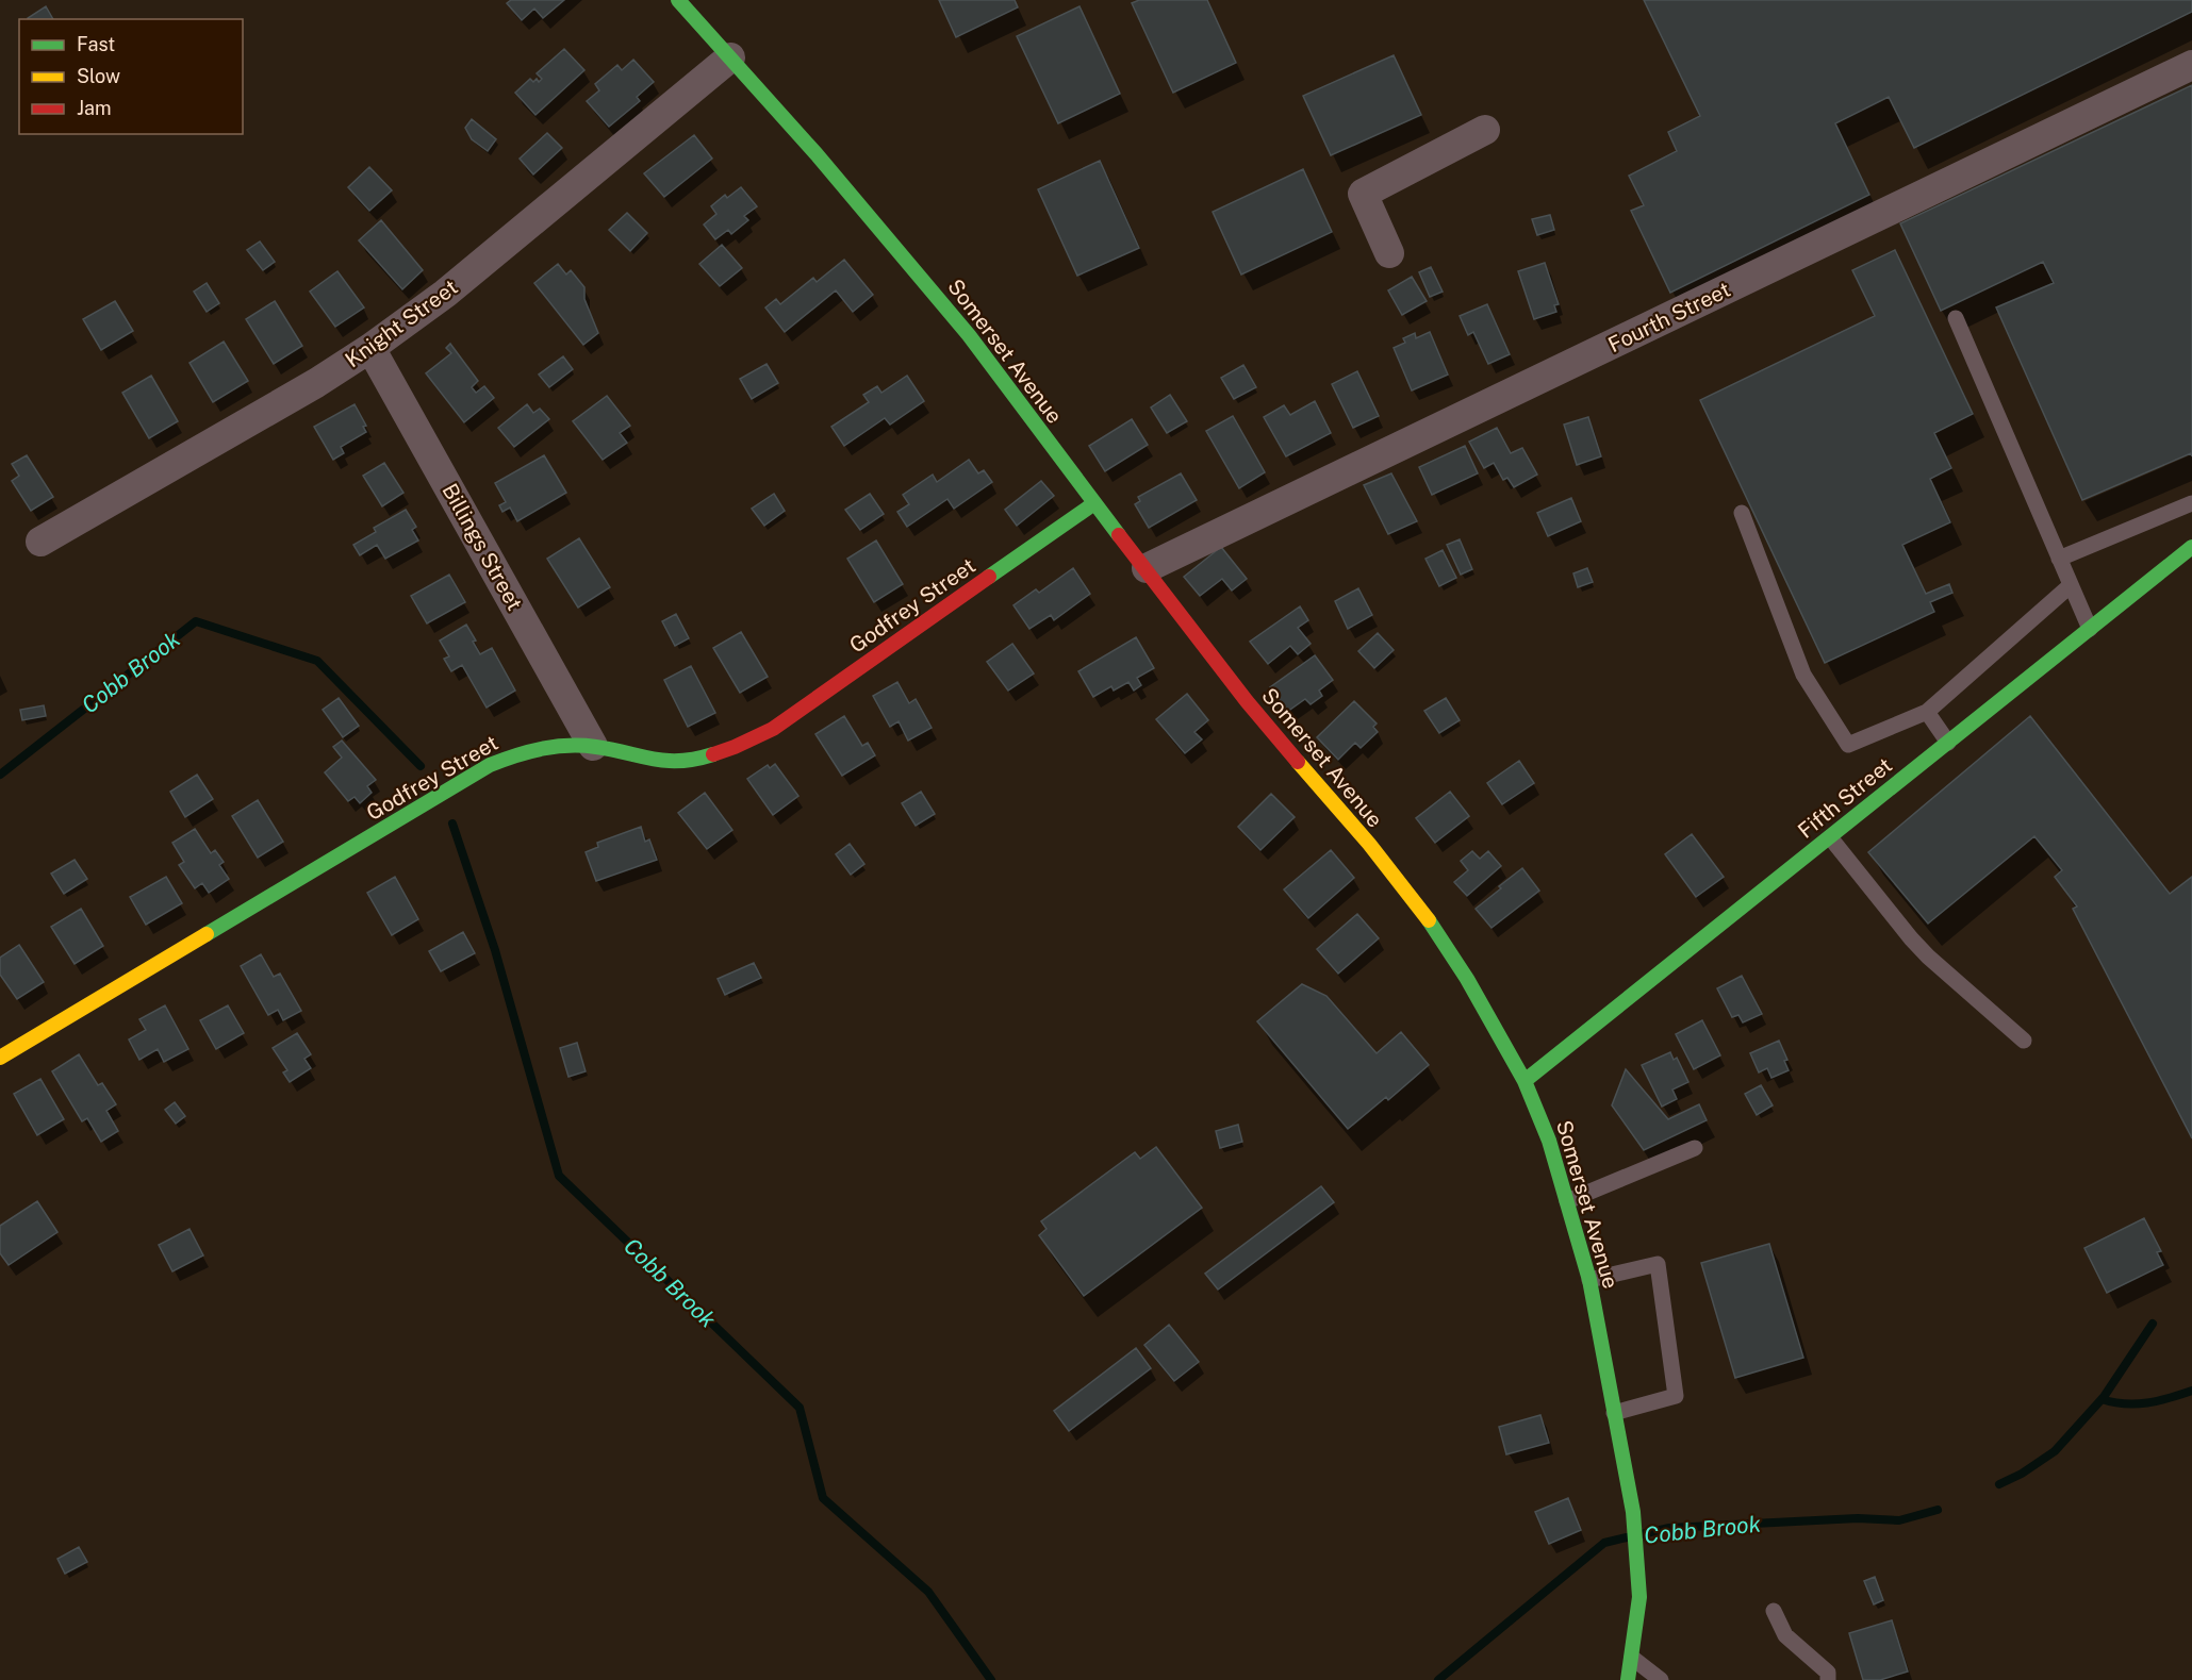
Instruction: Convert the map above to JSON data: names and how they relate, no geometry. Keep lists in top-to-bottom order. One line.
{"streets":{"street":["Fourth Street","Knight Street","Somerset Avenue","Billings Street","Godfrey Street","Fifth Street"]},"crossings":[["Fourth Street","Somerset Avenue"],["Knight Street","Somerset Avenue"],["Knight Street","Billings Street"],["Somerset Avenue","Godfrey Street"],["Somerset Avenue","Fifth Street"],["Billings Street","Godfrey Street"]],"water":["Cobb Brook"],"legend":["Fast","Slow","Jam"]}
